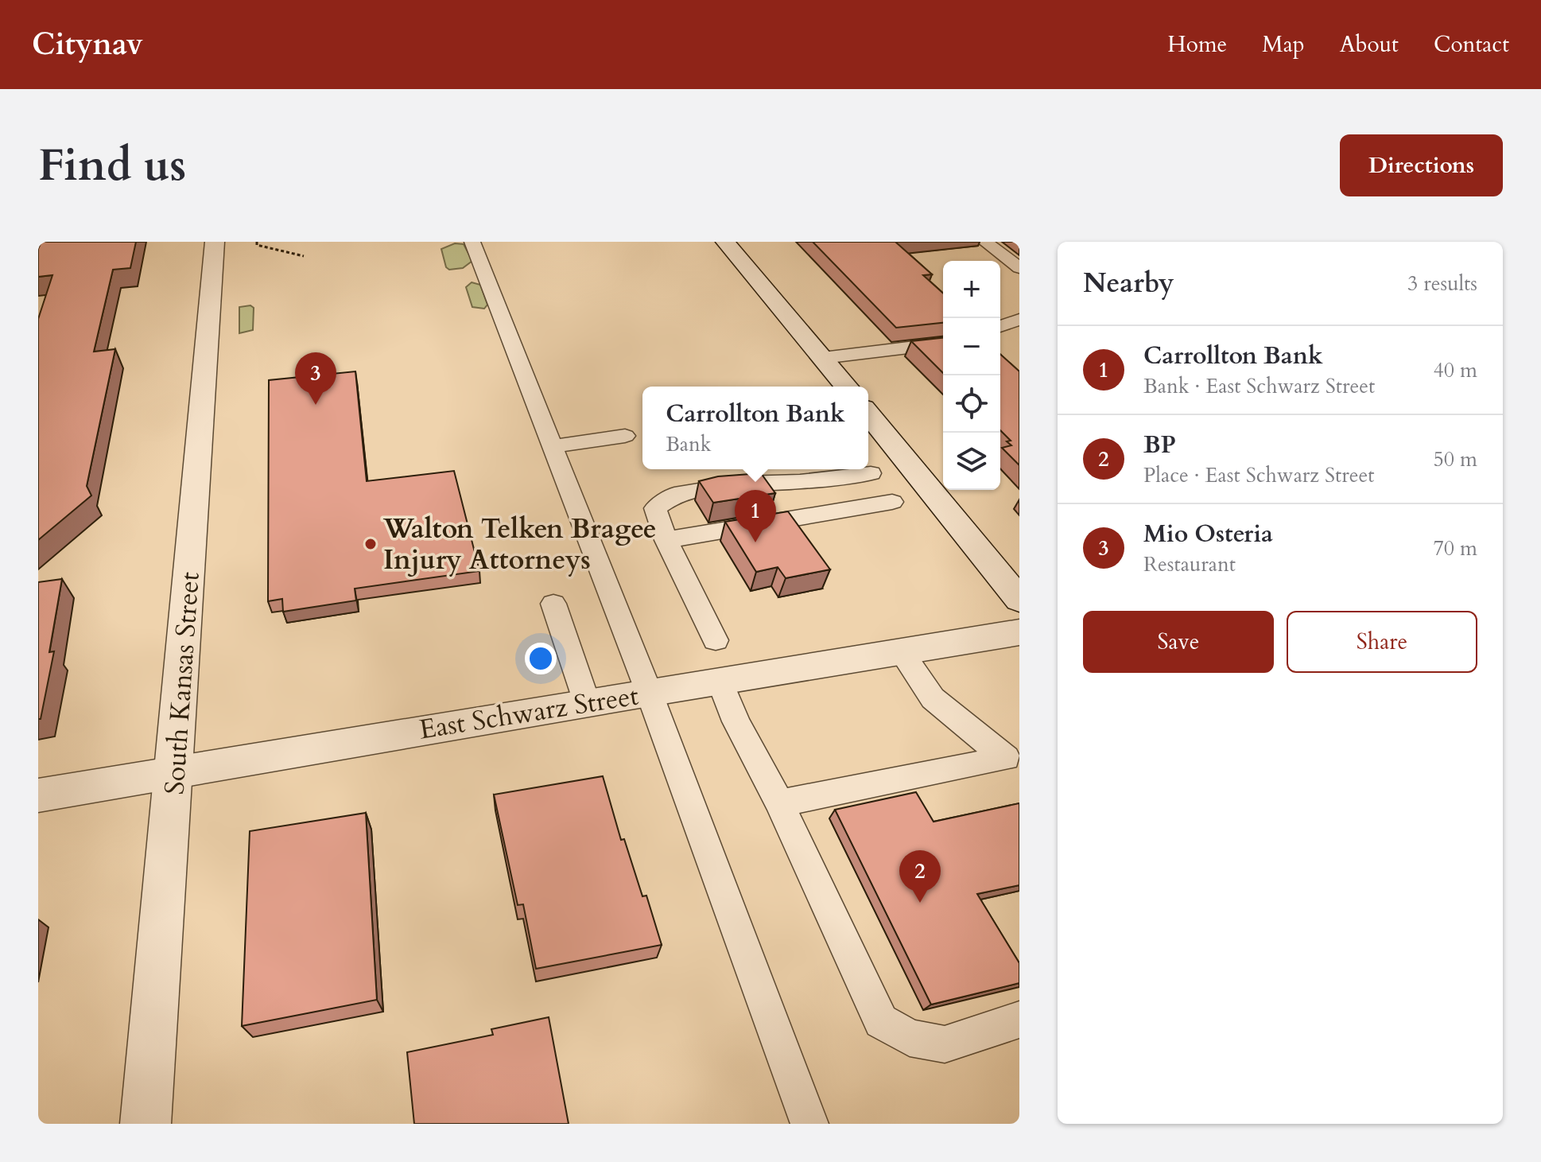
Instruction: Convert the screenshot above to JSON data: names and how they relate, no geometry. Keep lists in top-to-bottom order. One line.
{"streets":{"street":["South Kansas Street","East Schwarz Street"]},"crossings":[["South Kansas Street","East Schwarz Street"]],"places":["Walton Telken Bragee Injury Attorneys"],"page":{"header":"Citynav","nav":["Home","Map","About","Contact"],"buttons":["Directions",["Save","Share"]],"title":"Find us","heading":["Nearby","3 results"],"map_buttons":["+","−"],"list":[{"mark":"1","name":"Carrollton Bank","note":"Bank · East Schwarz Street","value":"40 m"},{"mark":"2","name":"BP","note":"Place · East Schwarz Street","value":"50 m"},{"mark":"3","name":"Mio Osteria","note":"Restaurant","value":"70 m"}],"pins":["3","1","2"],"popup":["Carrollton Bank","Bank"]}}
